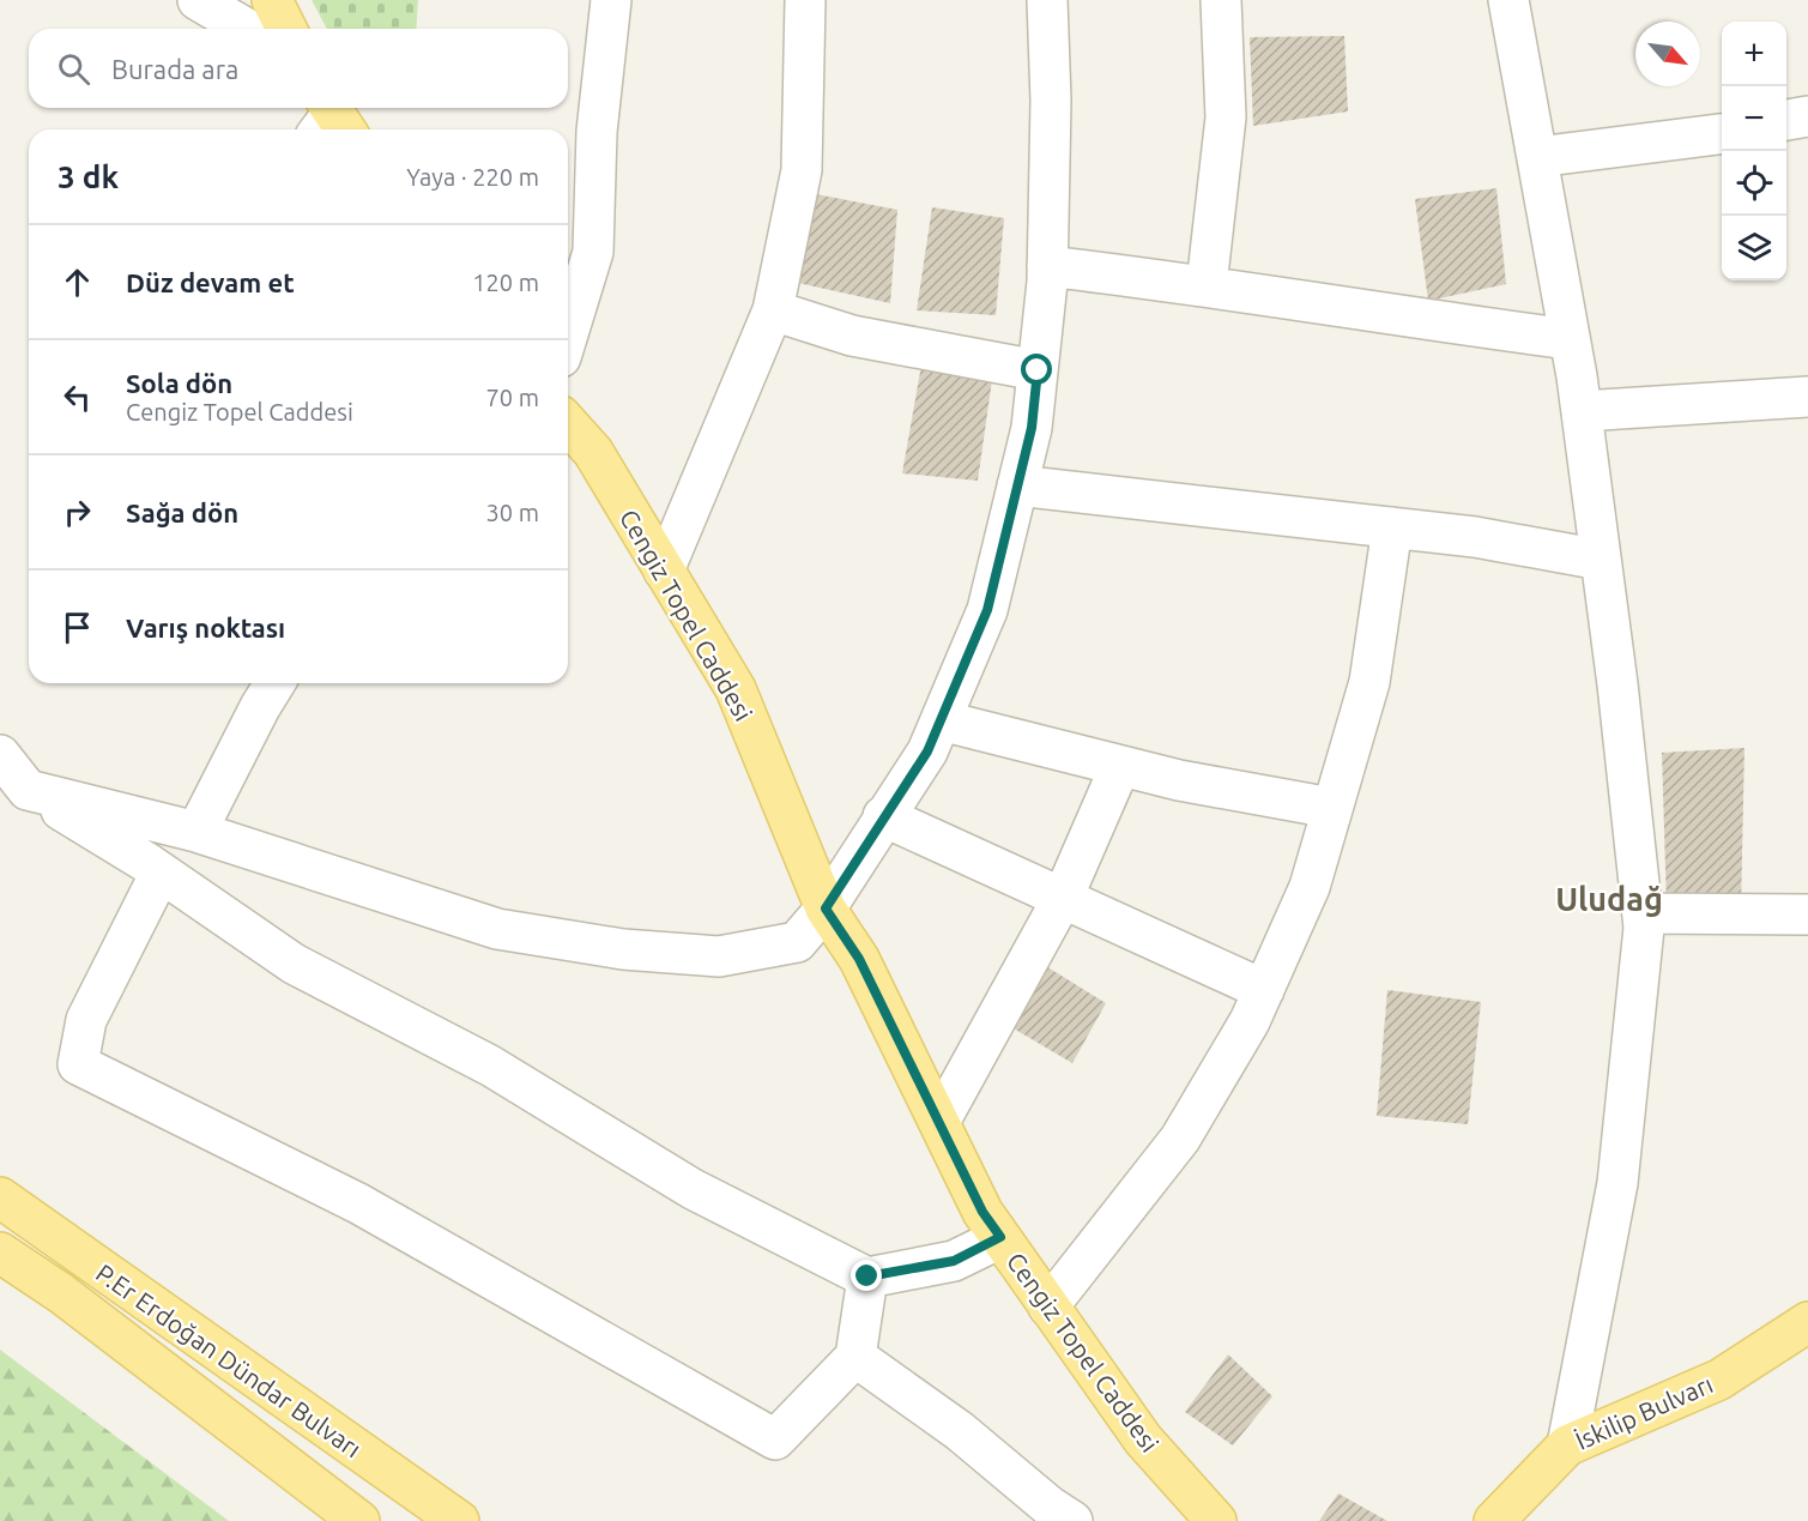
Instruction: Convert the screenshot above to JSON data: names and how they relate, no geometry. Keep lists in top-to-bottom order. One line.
{"streets":{"main road":["Cengiz Topel Caddesi","P.Er Erdoğan Dündar Bulvarı","İskilip Bulvarı"]},"districts":["Uludağ"],"north":"bottom right","page":{"map_buttons":["+","−"],"search":"Burada ara","heading":["3 dk","Yaya · 220 m"],"list":[["Düz devam et","120 m"],["Sola dön","Cengiz Topel Caddesi","70 m"],["Sağa dön","30 m"],"Varış noktası"]}}
